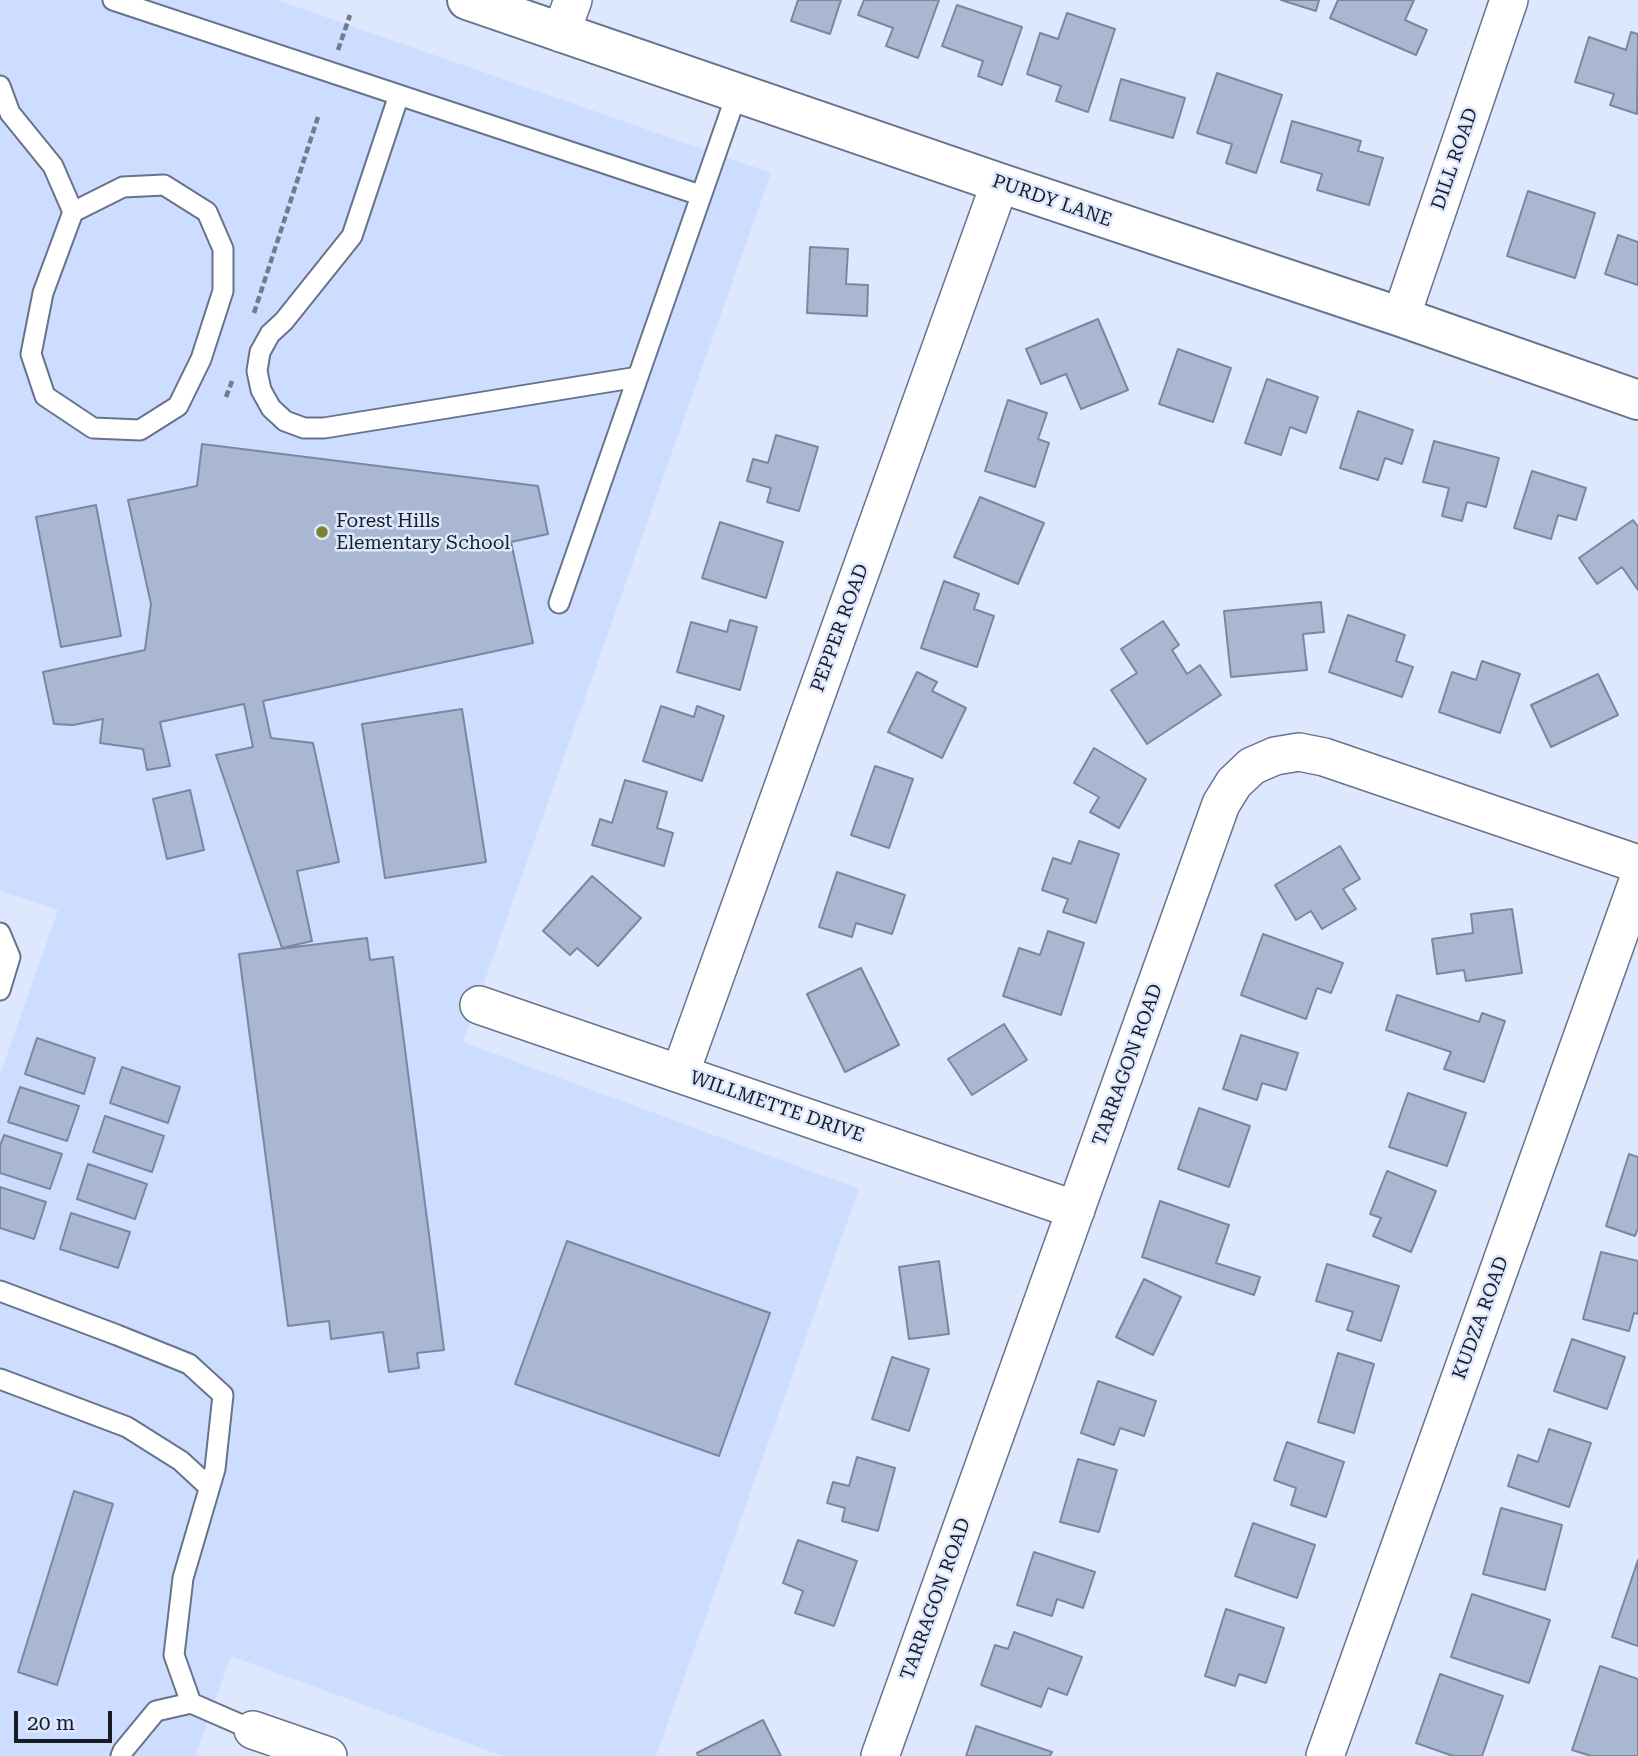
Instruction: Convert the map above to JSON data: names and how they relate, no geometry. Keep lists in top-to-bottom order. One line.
{"streets":{"street":["DILL ROAD","PURDY LANE","PEPPER ROAD","TARRAGON ROAD","WILLMETTE DRIVE","KUDZA ROAD"]},"crossings":[["DILL ROAD","PURDY LANE"],["PURDY LANE","PEPPER ROAD"],["PEPPER ROAD","WILLMETTE DRIVE"],["TARRAGON ROAD","WILLMETTE DRIVE"]],"places":["Forest Hills Elementary School"],"scale_bar":"20 m"}
